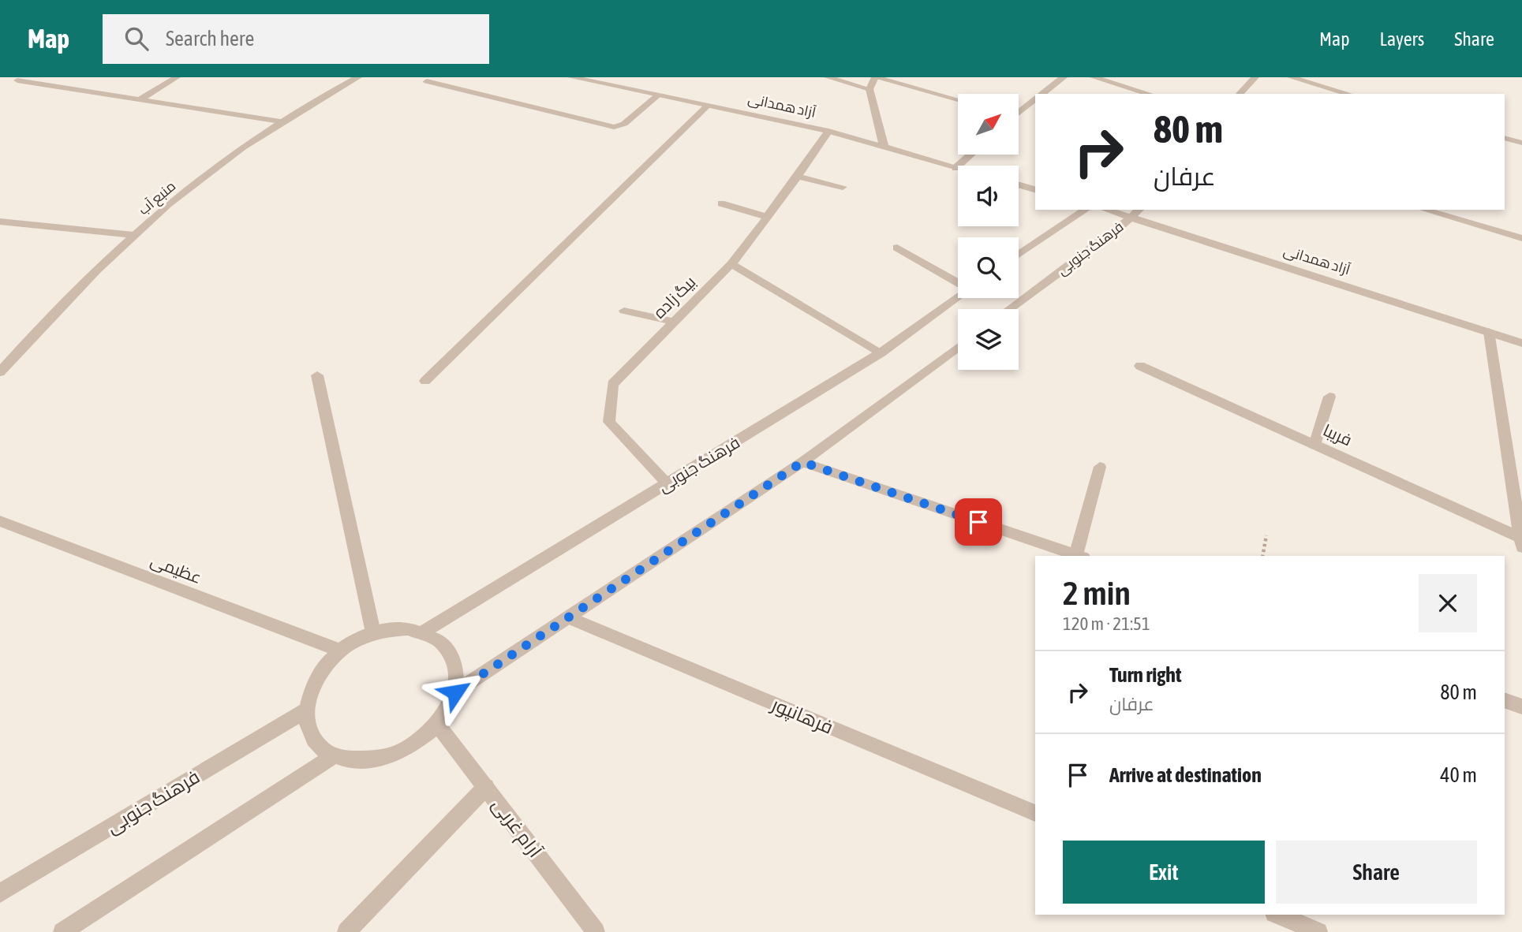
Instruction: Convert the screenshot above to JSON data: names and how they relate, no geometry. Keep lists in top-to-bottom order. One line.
{"streets":{"street":["آزاد همدانی","منبع آب","فرهنگ جنوبی","بیگ زاده","فریبا","عظیمی","فرهانپور","آرام غربی"]},"crossings":[["آزاد همدانی","فرهنگ جنوبی"],["آزاد همدانی","بیگ زاده"],["فرهنگ جنوبی","بیگ زاده"],["فرهنگ جنوبی","عظیمی"],["فرهنگ جنوبی","آرام غربی"],["عظیمی","آرام غربی"]],"north":"top right","page":{"header":"Map","search":"Search here","nav":["Map","Layers","Share"],"turn":["80 m","عرفان"],"heading":["2 min","120 m · 21:51"],"list":[{"name":"Turn right","note":"عرفان","value":"80 m"},{"name":"Arrive at destination","value":"40 m"}],"buttons":["Exit","Share"]}}
